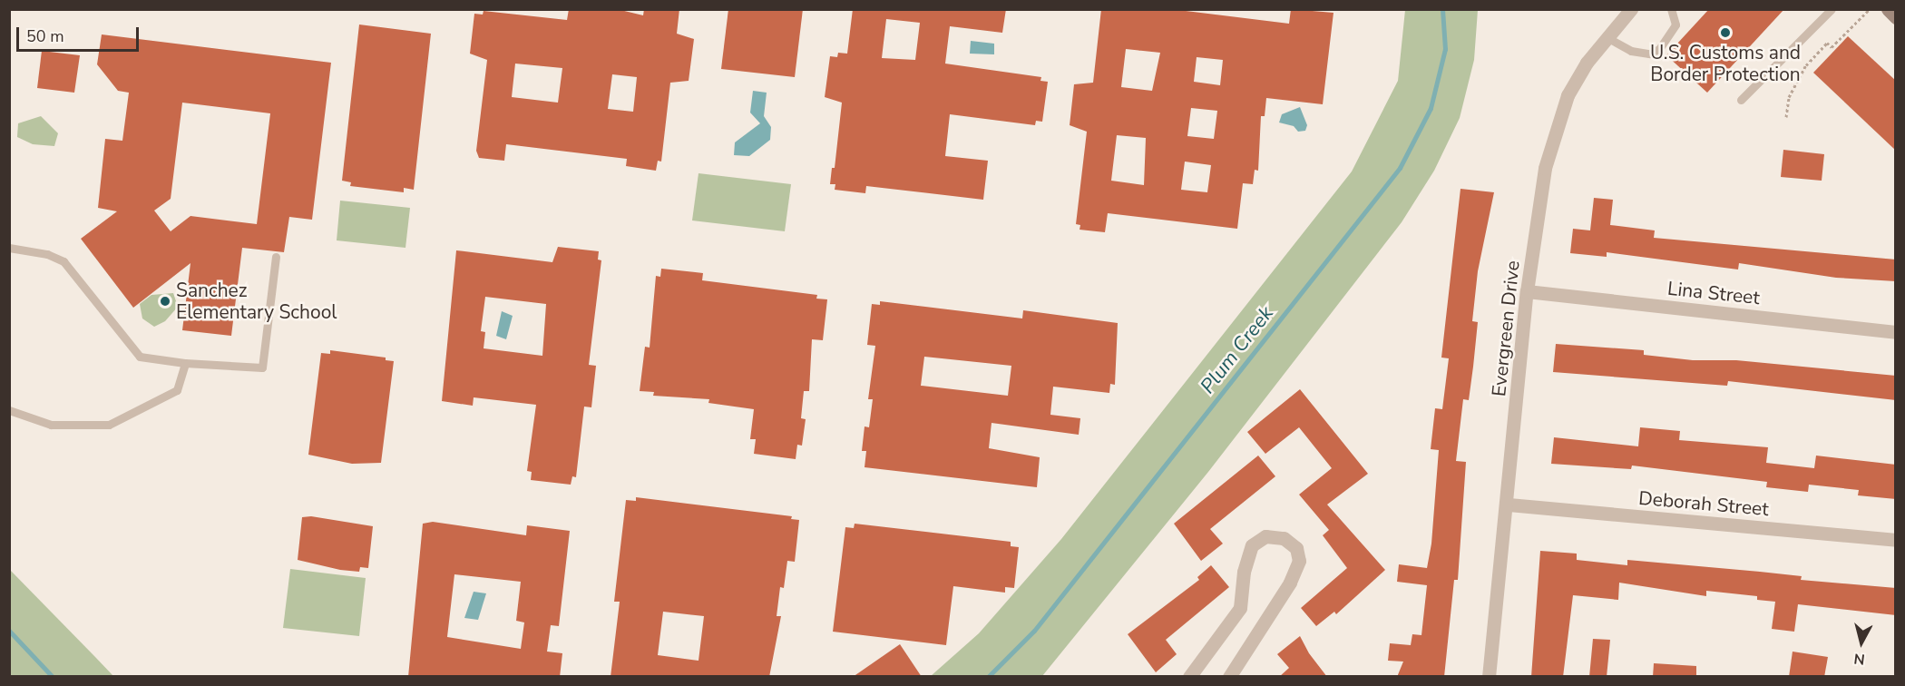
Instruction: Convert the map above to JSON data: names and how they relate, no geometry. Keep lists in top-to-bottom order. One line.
{"streets":{"street":["Lina Street","Evergreen Drive","Deborah Street"]},"crossings":[["Lina Street","Evergreen Drive"],["Evergreen Drive","Deborah Street"]],"water":["Plum Creek"],"places":["U.S. Customs and Border Protection","Sanchez Elementary School"],"scale_bar":"50 m","north":"bottom"}
